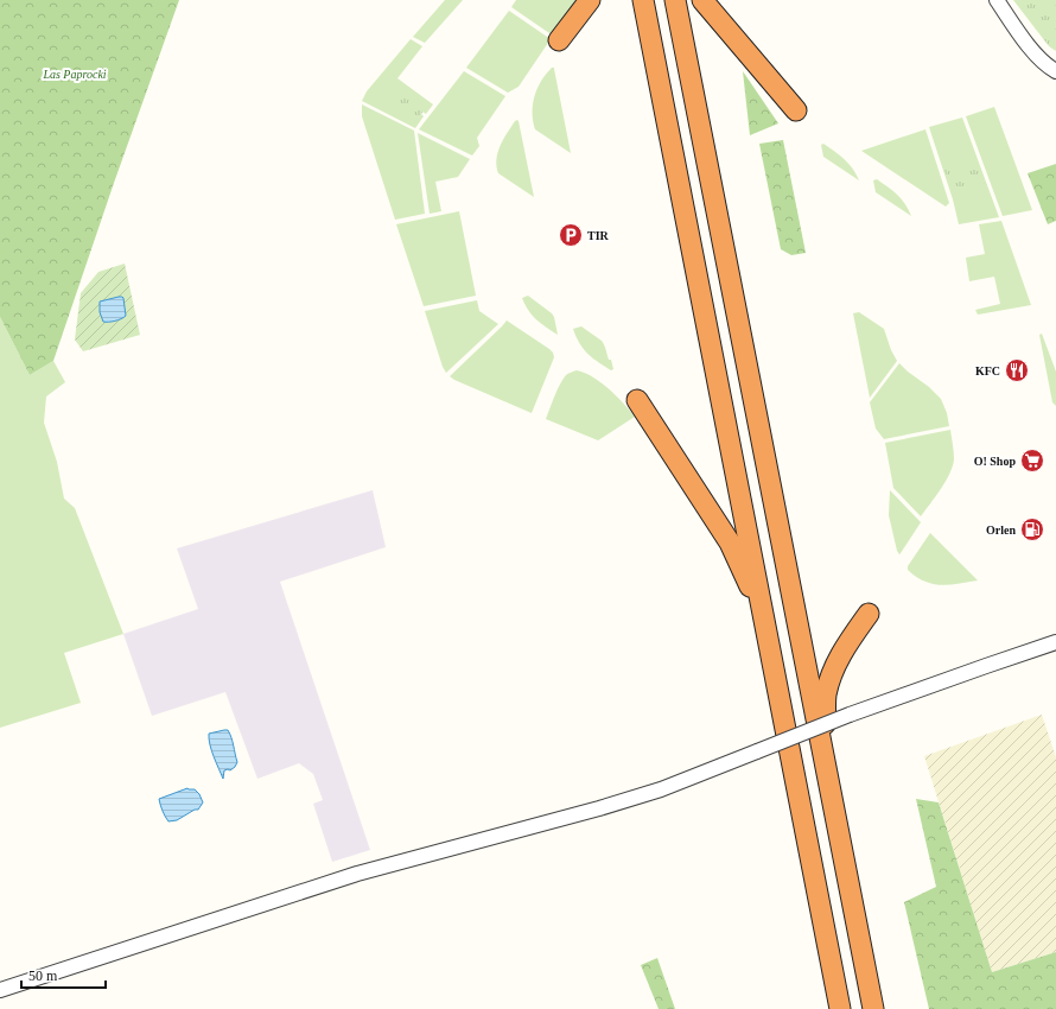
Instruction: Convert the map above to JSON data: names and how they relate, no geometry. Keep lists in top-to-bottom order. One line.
{"parks":["Las Paprocki"],"places":{"parking":["TIR"],"restaurant":["KFC"],"supermarket":["O! Shop"],"fuel station":["Orlen"]},"scale_bar":"50 m"}
